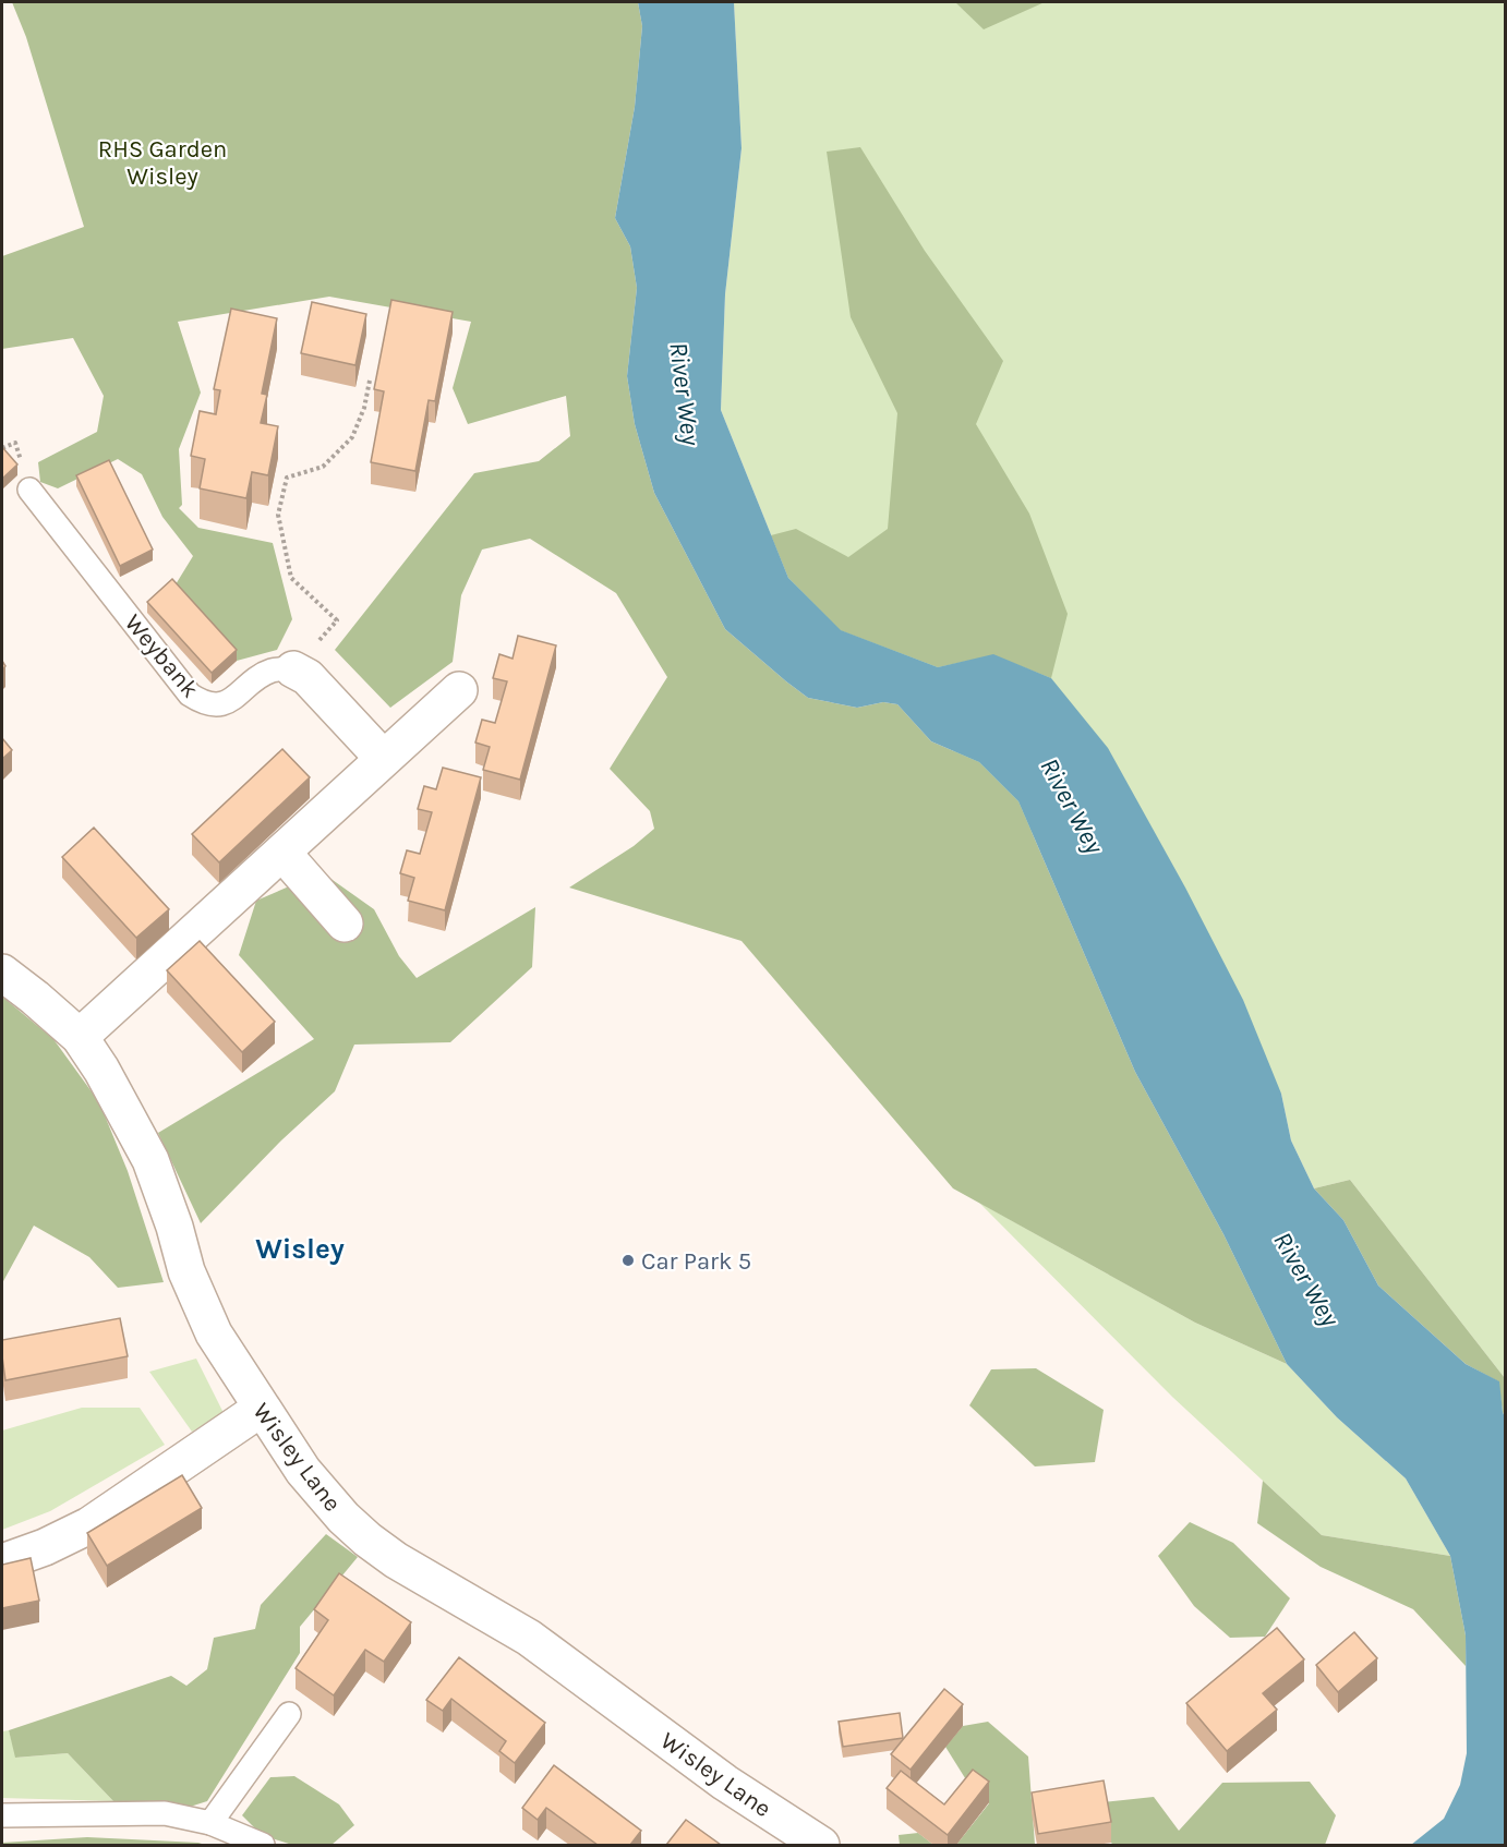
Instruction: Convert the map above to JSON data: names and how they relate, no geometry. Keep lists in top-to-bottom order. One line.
{"streets":{"street":["Wisley Lane"],"lane":["Weybank"]},"districts":["Wisley"],"water":["River Wey"],"parks":["RHS Garden Wisley"],"places":["Car Park 5"]}
